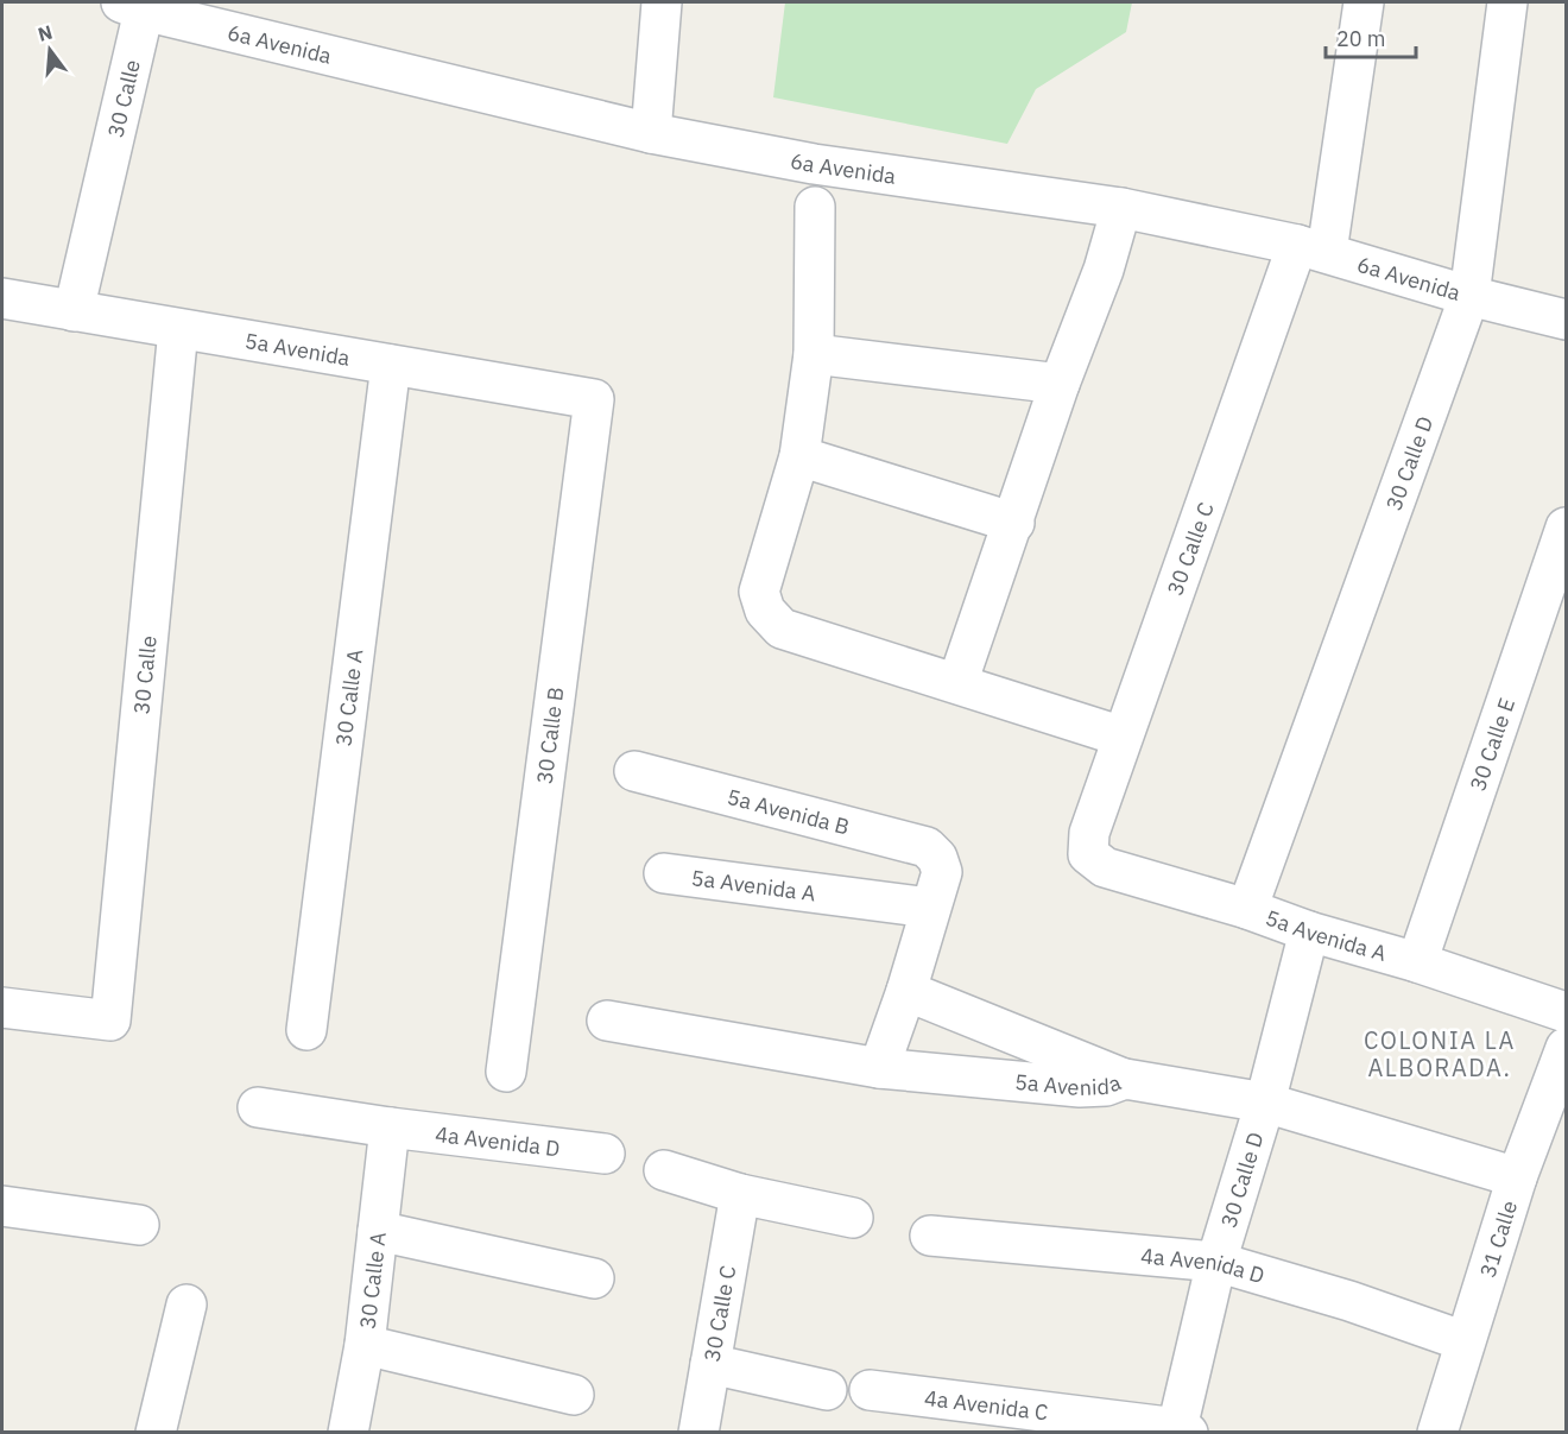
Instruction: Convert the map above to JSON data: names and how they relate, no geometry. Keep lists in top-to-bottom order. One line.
{"streets":{"street":["6a Avenida","30 Calle","5a Avenida","30 Calle D","30 Calle C","30 Calle A","30 Calle B","30 Calle E","5a Avenida B","5a Avenida A","4a Avenida D","31 Calle","4a Avenida C"]},"crossings":[["6a Avenida","30 Calle"],["6a Avenida","30 Calle D"],["6a Avenida","30 Calle C"],["30 Calle","5a Avenida"],["5a Avenida","30 Calle D"],["5a Avenida","30 Calle A"],["5a Avenida","30 Calle B"],["5a Avenida","31 Calle"],["30 Calle D","5a Avenida A"],["30 Calle D","4a Avenida D"],["30 Calle D","4a Avenida C"],["30 Calle C","5a Avenida A"],["30 Calle A","4a Avenida D"],["30 Calle E","5a Avenida A"],["5a Avenida B","5a Avenida A"],["4a Avenida D","31 Calle"]],"districts":["COLONIA LA ALBORADA."],"scale_bar":"20 m","north":"top"}
